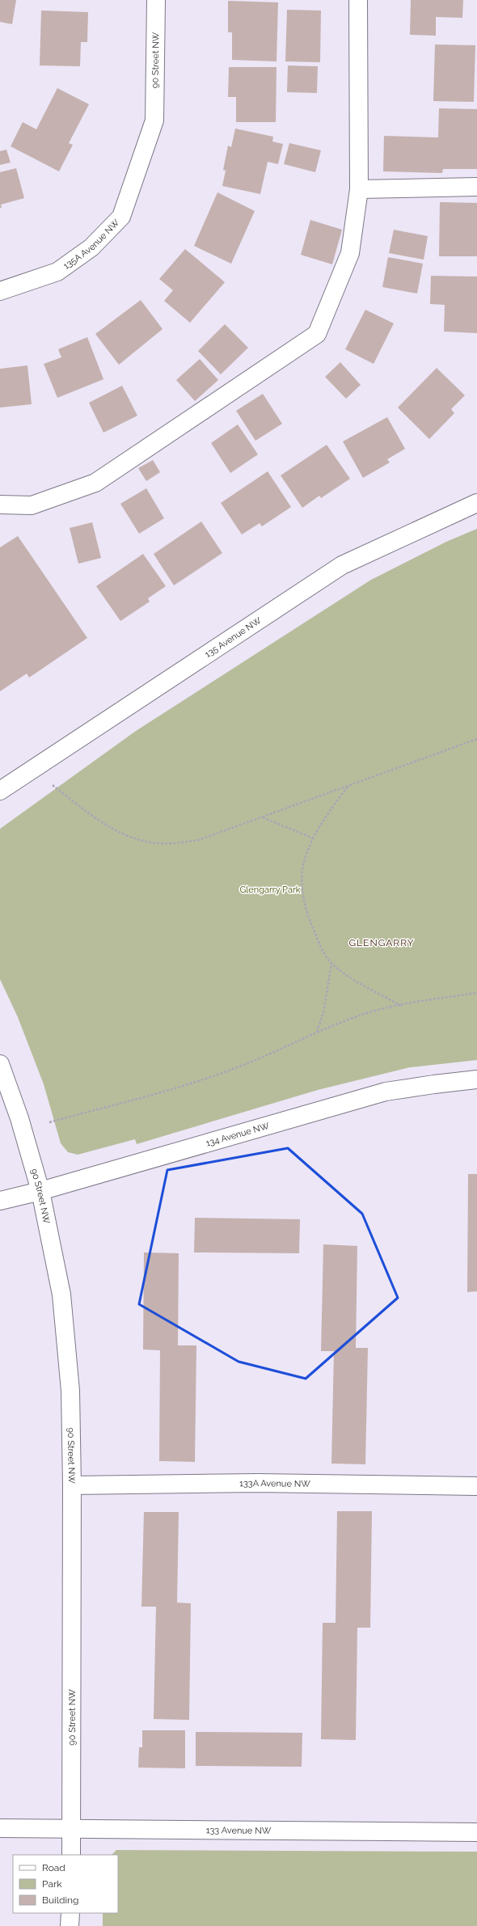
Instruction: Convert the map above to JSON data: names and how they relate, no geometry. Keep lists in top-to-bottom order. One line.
{"streets":{"street":["90 Street NW","135A Avenue NW","135 Avenue NW","134 Avenue NW","133A Avenue NW","133 Avenue NW"]},"crossings":[["90 Street NW","135A Avenue NW"],["90 Street NW","134 Avenue NW"],["90 Street NW","133A Avenue NW"],["90 Street NW","133 Avenue NW"]],"districts":["GLENGARRY"],"parks":["Glengarry Park"],"legend":["Road","Park","Building"]}
